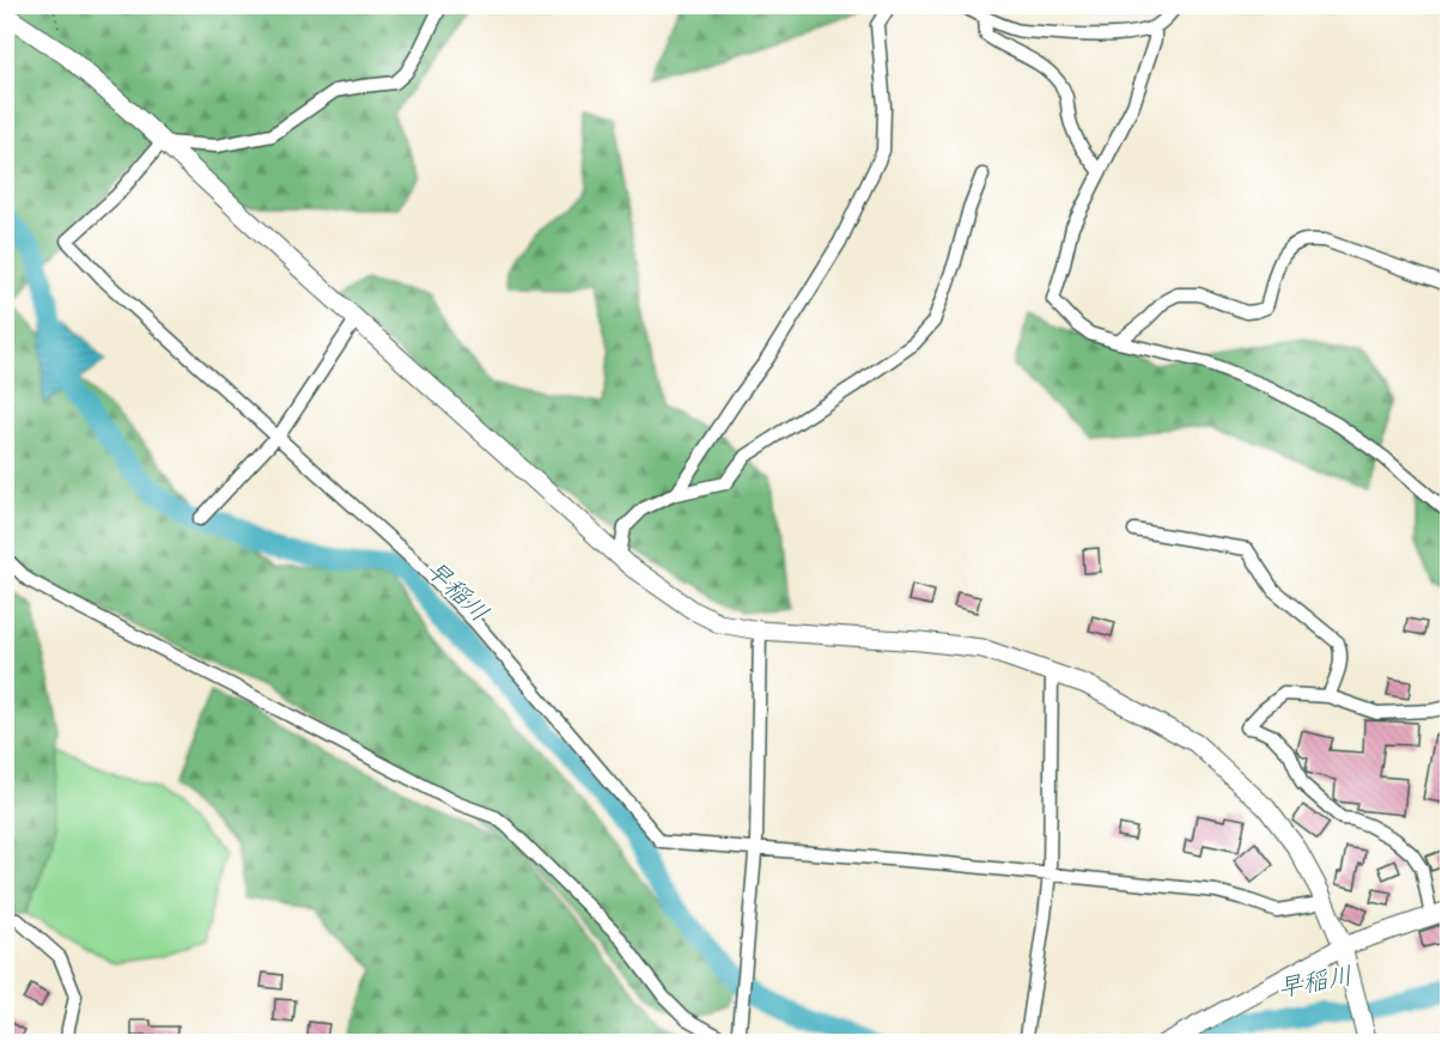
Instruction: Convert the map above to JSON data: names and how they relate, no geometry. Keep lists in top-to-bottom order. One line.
{"water":["早稲川"]}
